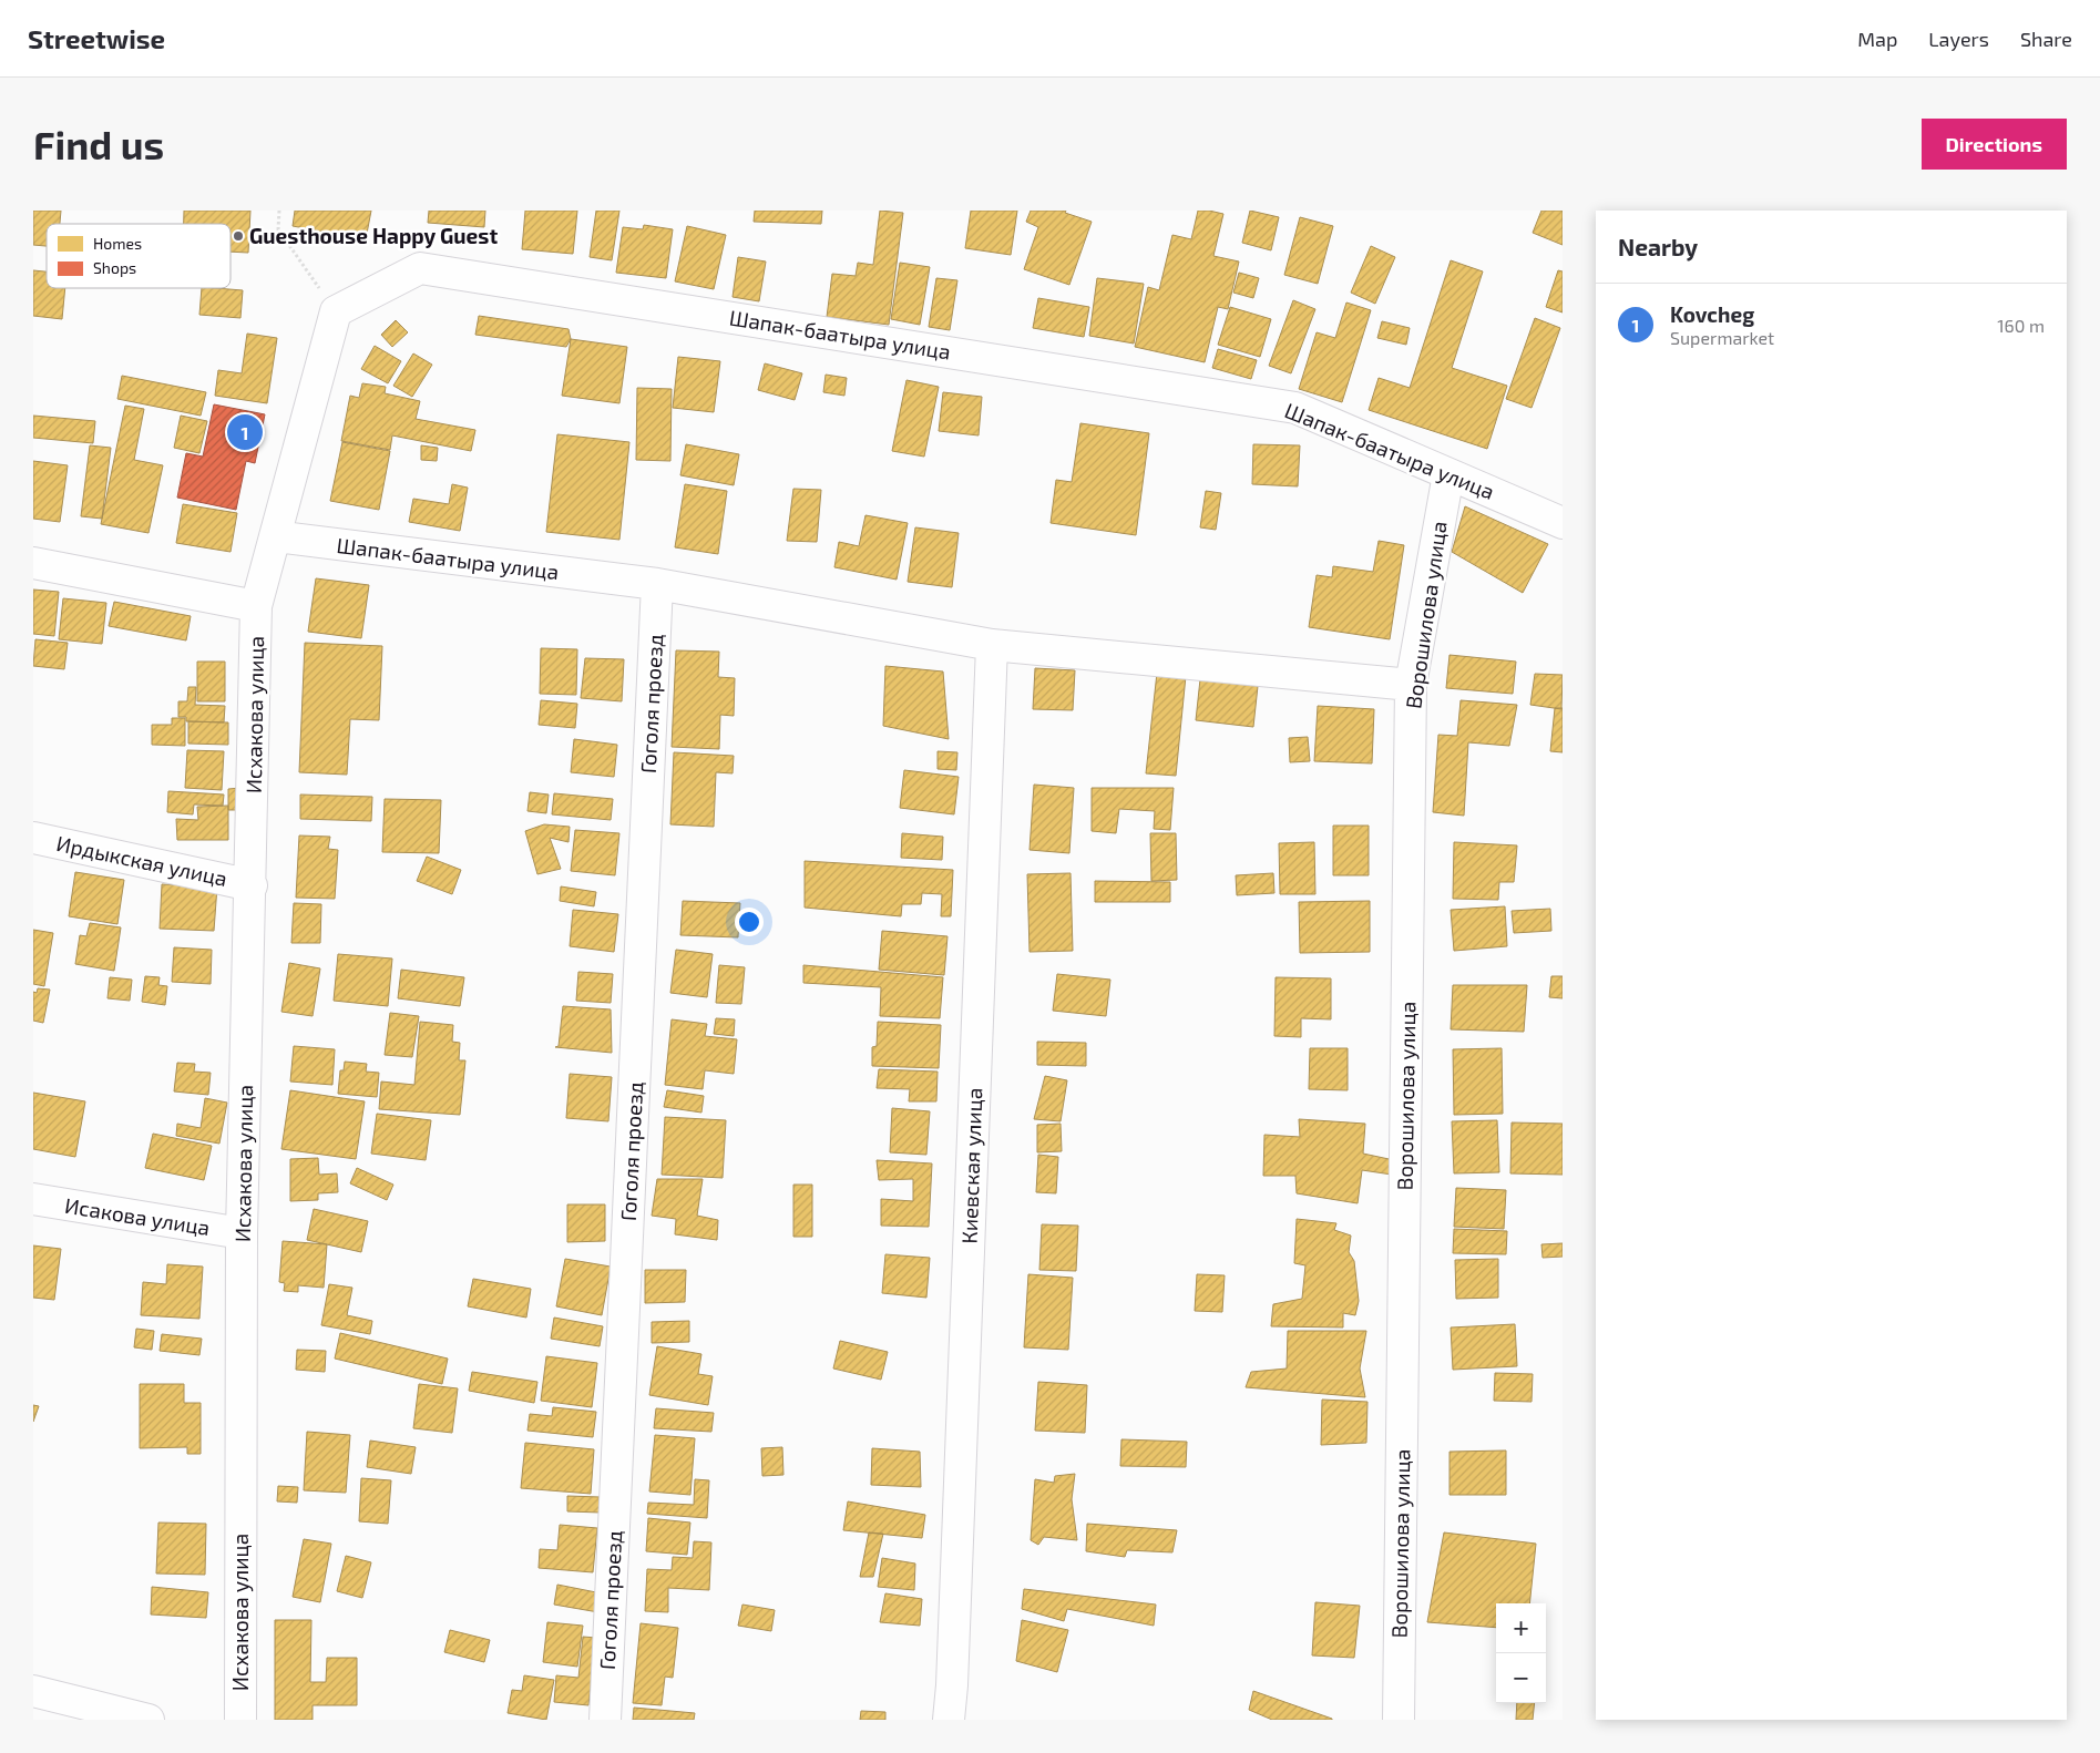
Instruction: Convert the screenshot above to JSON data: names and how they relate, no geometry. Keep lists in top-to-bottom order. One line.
{"streets":{"street":["Шапак-баатыра улица","Ворошилова улица","Гоголя проезд","Исхакова улица","Ирдыкская улица","Киевская улица","Исакова улица"]},"crossings":[["Шапак-баатыра улица","Ворошилова улица"],["Шапак-баатыра улица","Гоголя проезд"],["Шапак-баатыра улица","Киевская улица"],["Исхакова улица","Ирдыкская улица"],["Исхакова улица","Исакова улица"]],"places":["Guesthouse Happy Guest"],"legend":["Homes","Shops"],"page":{"header":"Streetwise","nav":["Map","Layers","Share"],"buttons":"Directions","title":"Find us","heading":"Nearby","list":[{"mark":"1","name":"Kovcheg","note":"Supermarket","value":"160 m"}],"pins":"1","map_buttons":["+","−"]}}
